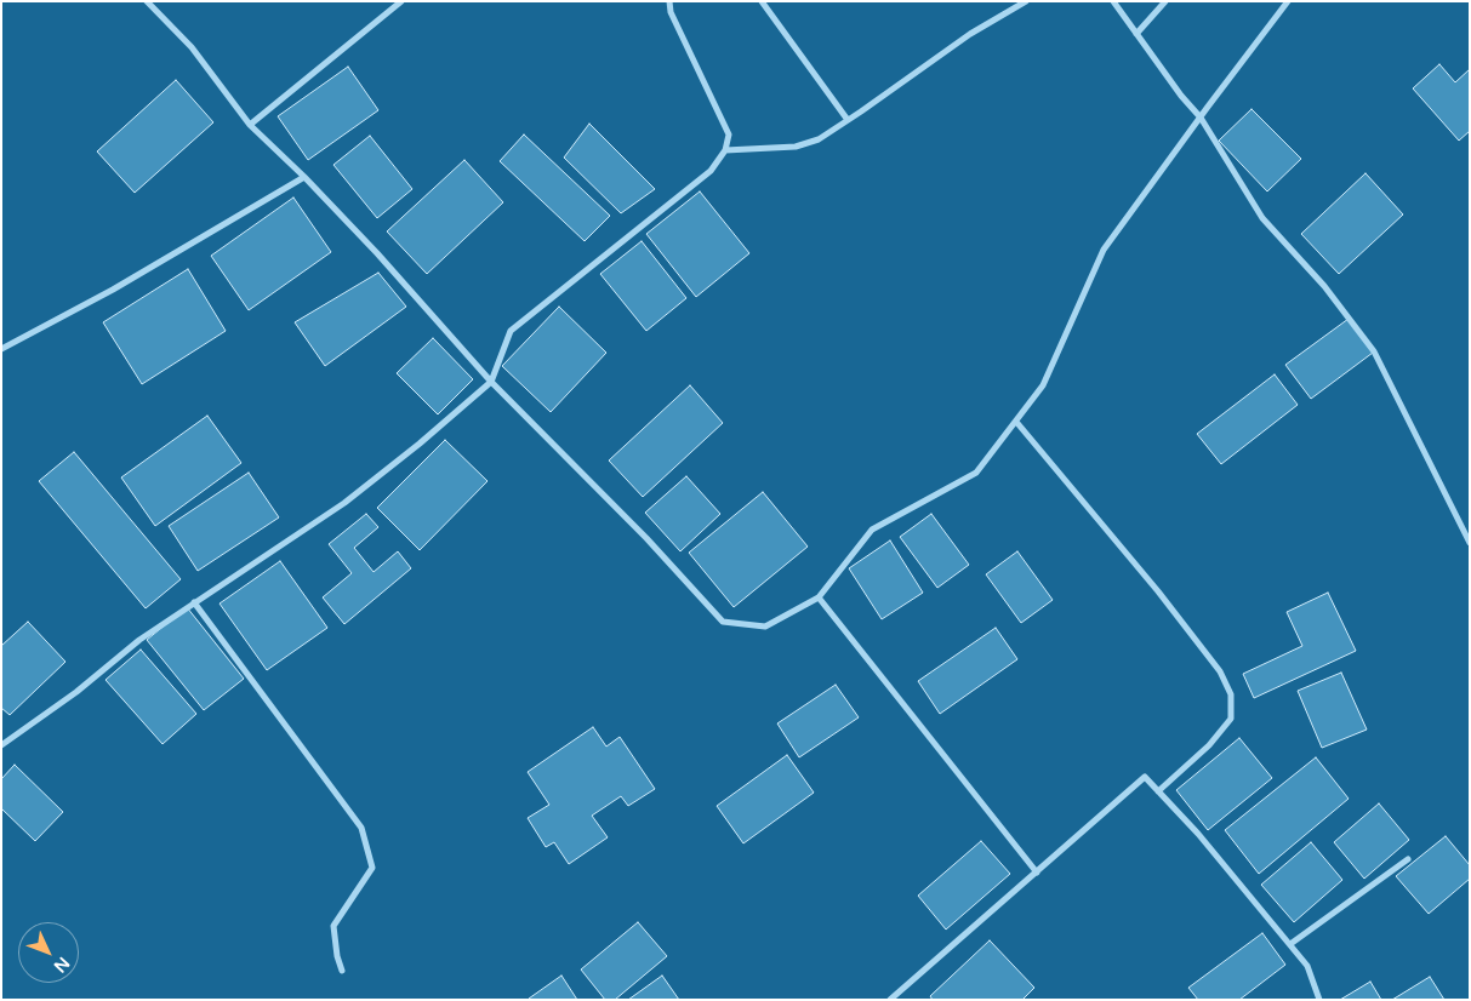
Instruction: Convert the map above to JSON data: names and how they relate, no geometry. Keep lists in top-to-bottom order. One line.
{"north":"bottom right"}
